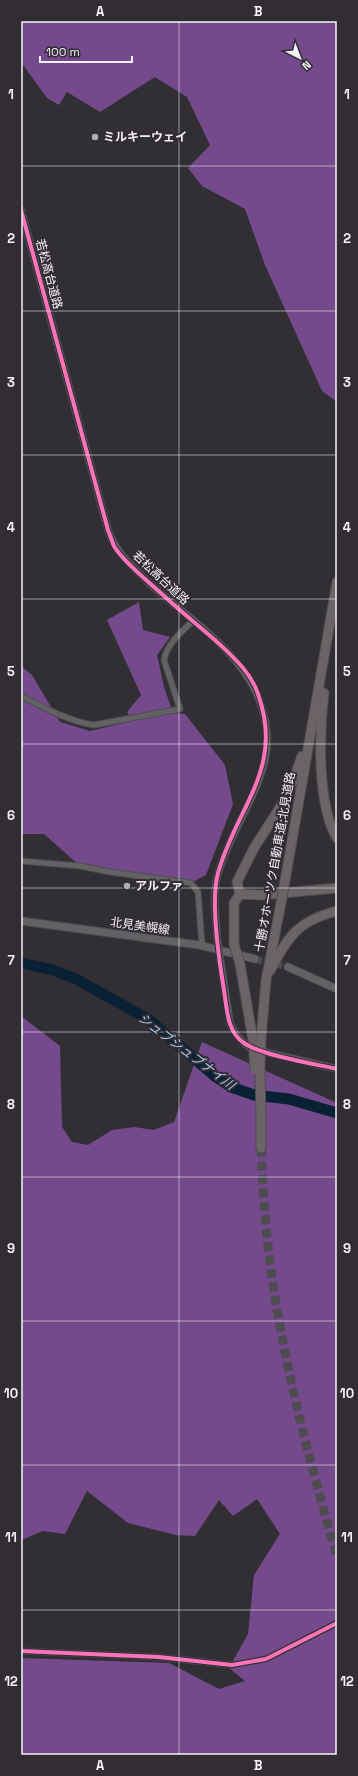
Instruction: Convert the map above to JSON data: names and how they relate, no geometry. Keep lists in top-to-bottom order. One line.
{"streets":{"highway":["十勝オホーツク自動車道;北見道路"],"main road":["北見美幌線"],"street":["若松高台道路"]},"water":["シュブシュブナイ川"],"places":["ミルキーウェイ","アルファ"],"scale_bar":"100 m","north":"bottom right","grid":{"columns":["A","B"],"rows":["1","2","3","4","5","6","7","8","9","10","11","12"]}}
